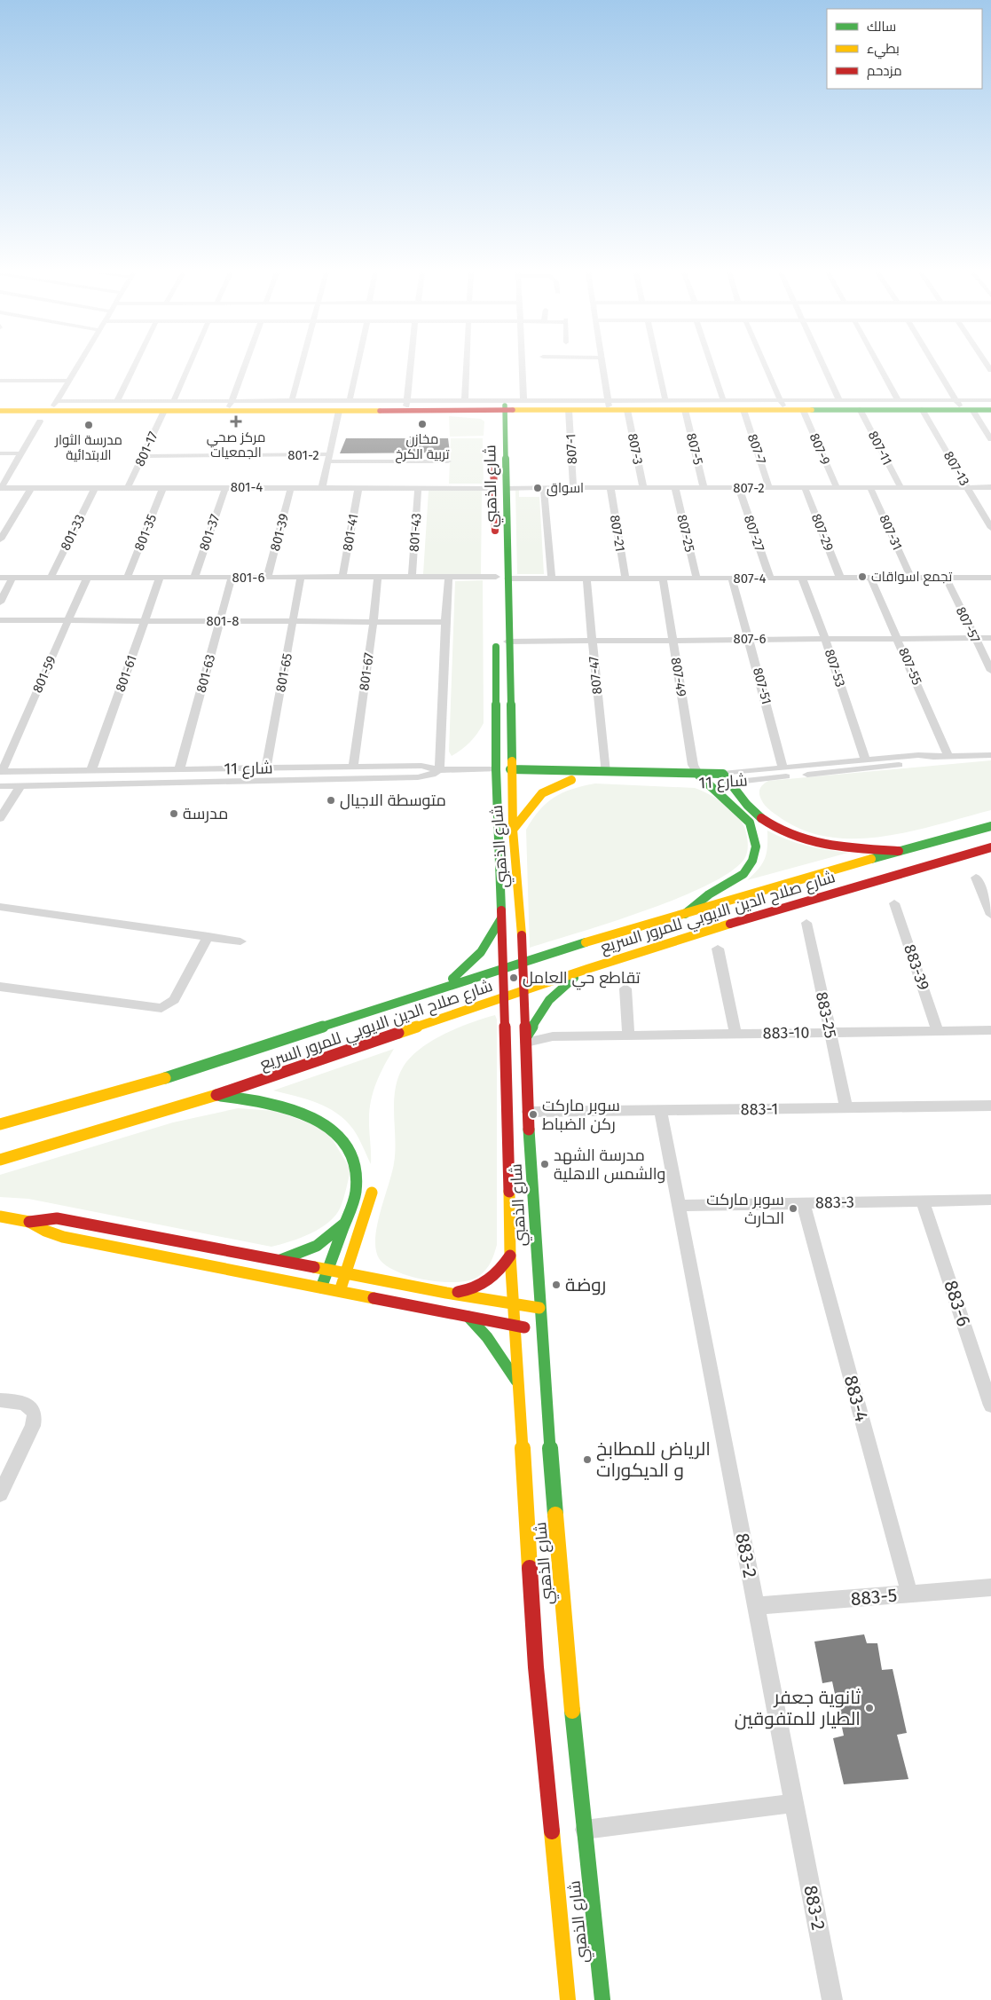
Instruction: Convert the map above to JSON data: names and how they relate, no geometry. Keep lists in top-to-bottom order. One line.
{"streets":{"street":["807-11","801-17","807-1","807-3","807-5","807-7","807-9","801-2","807-13","شارع الذهبي","801-4","807-2","801-33","801-35","801-37","801-39","801-41","801-43","807-29","807-31","807-21","807-25","807-27","801-6","807-4","801-8","807-57","807-6","807-55","807-53","801-67","801-65","801-61","801-63","801-59","807-47","807-49","807-51","شارع 11","شارع صلاح الدين الايوبي للمرور السريع","883-39","883-25","883-10","883-1","883-3","883-6","883-4","883-2","883-5"]},"crossings":[["807-11","807-2"],["801-17","801-2"],["801-17","801-4"],["807-1","807-2"],["807-3","807-2"],["807-5","807-2"],["807-7","807-2"],["807-9","807-2"],["807-13","807-2"],["شارع الذهبي","801-4"],["شارع الذهبي","807-2"],["شارع الذهبي","807-4"],["شارع الذهبي","807-6"],["شارع الذهبي","شارع 11"],["شارع الذهبي","شارع صلاح الدين الايوبي للمرور السريع"],["شارع الذهبي","883-10"],["شارع الذهبي","883-1"],["801-4","801-33"],["801-4","801-35"],["801-4","801-37"],["801-4","801-39"],["801-4","801-41"],["801-4","801-43"],["807-2","807-29"],["807-2","807-31"],["807-2","807-21"],["807-2","807-25"],["807-2","807-27"],["801-33","801-6"],["801-35","801-6"],["801-37","801-6"],["801-39","801-6"],["801-41","801-6"],["801-43","801-6"],["807-29","807-4"],["807-31","807-4"],["807-21","807-4"],["807-25","807-4"],["807-27","807-4"],["801-6","801-67"],["801-6","801-65"],["801-6","801-61"],["801-6","801-63"],["801-6","801-59"],["807-4","807-57"],["807-4","807-55"],["807-4","807-53"],["807-4","807-47"],["807-4","807-49"],["807-4","807-51"],["801-8","801-67"],["801-8","801-65"],["801-8","801-61"],["801-8","801-63"],["801-8","801-59"],["807-57","807-6"],["807-6","807-55"],["807-6","807-53"],["807-6","807-47"],["807-6","807-49"],["807-6","807-51"],["807-55","شارع 11"],["807-53","شارع 11"],["801-67","شارع 11"],["801-65","شارع 11"],["801-61","شارع 11"],["801-63","شارع 11"],["801-59","شارع 11"],["807-47","شارع 11"],["807-49","شارع 11"],["807-51","شارع 11"],["883-39","883-10"],["883-25","883-10"],["883-25","883-1"],["883-1","883-2"],["883-3","883-6"],["883-3","883-4"],["883-3","883-2"],["883-4","883-5"],["883-2","883-5"]],"places":{"health":["مركز صحي الجمعيات"],"other":["مخازن تربية الكرخ","مدرسة الثوار الابتدائية","اسواق","تجمع اسواقات","متوسطة الاجيال","مدرسة","تقاطع حي العامل","سوبر ماركت ركن الضباط","مدرسة الشهد والشمس الاهلية","سوبر ماركت الحارث","روضة","الرياض للمطابخ و الديكورات","ثانوية جعفر الطيار للمتفوقين"]},"legend":["سالك","بطيء","مزدحم"]}
